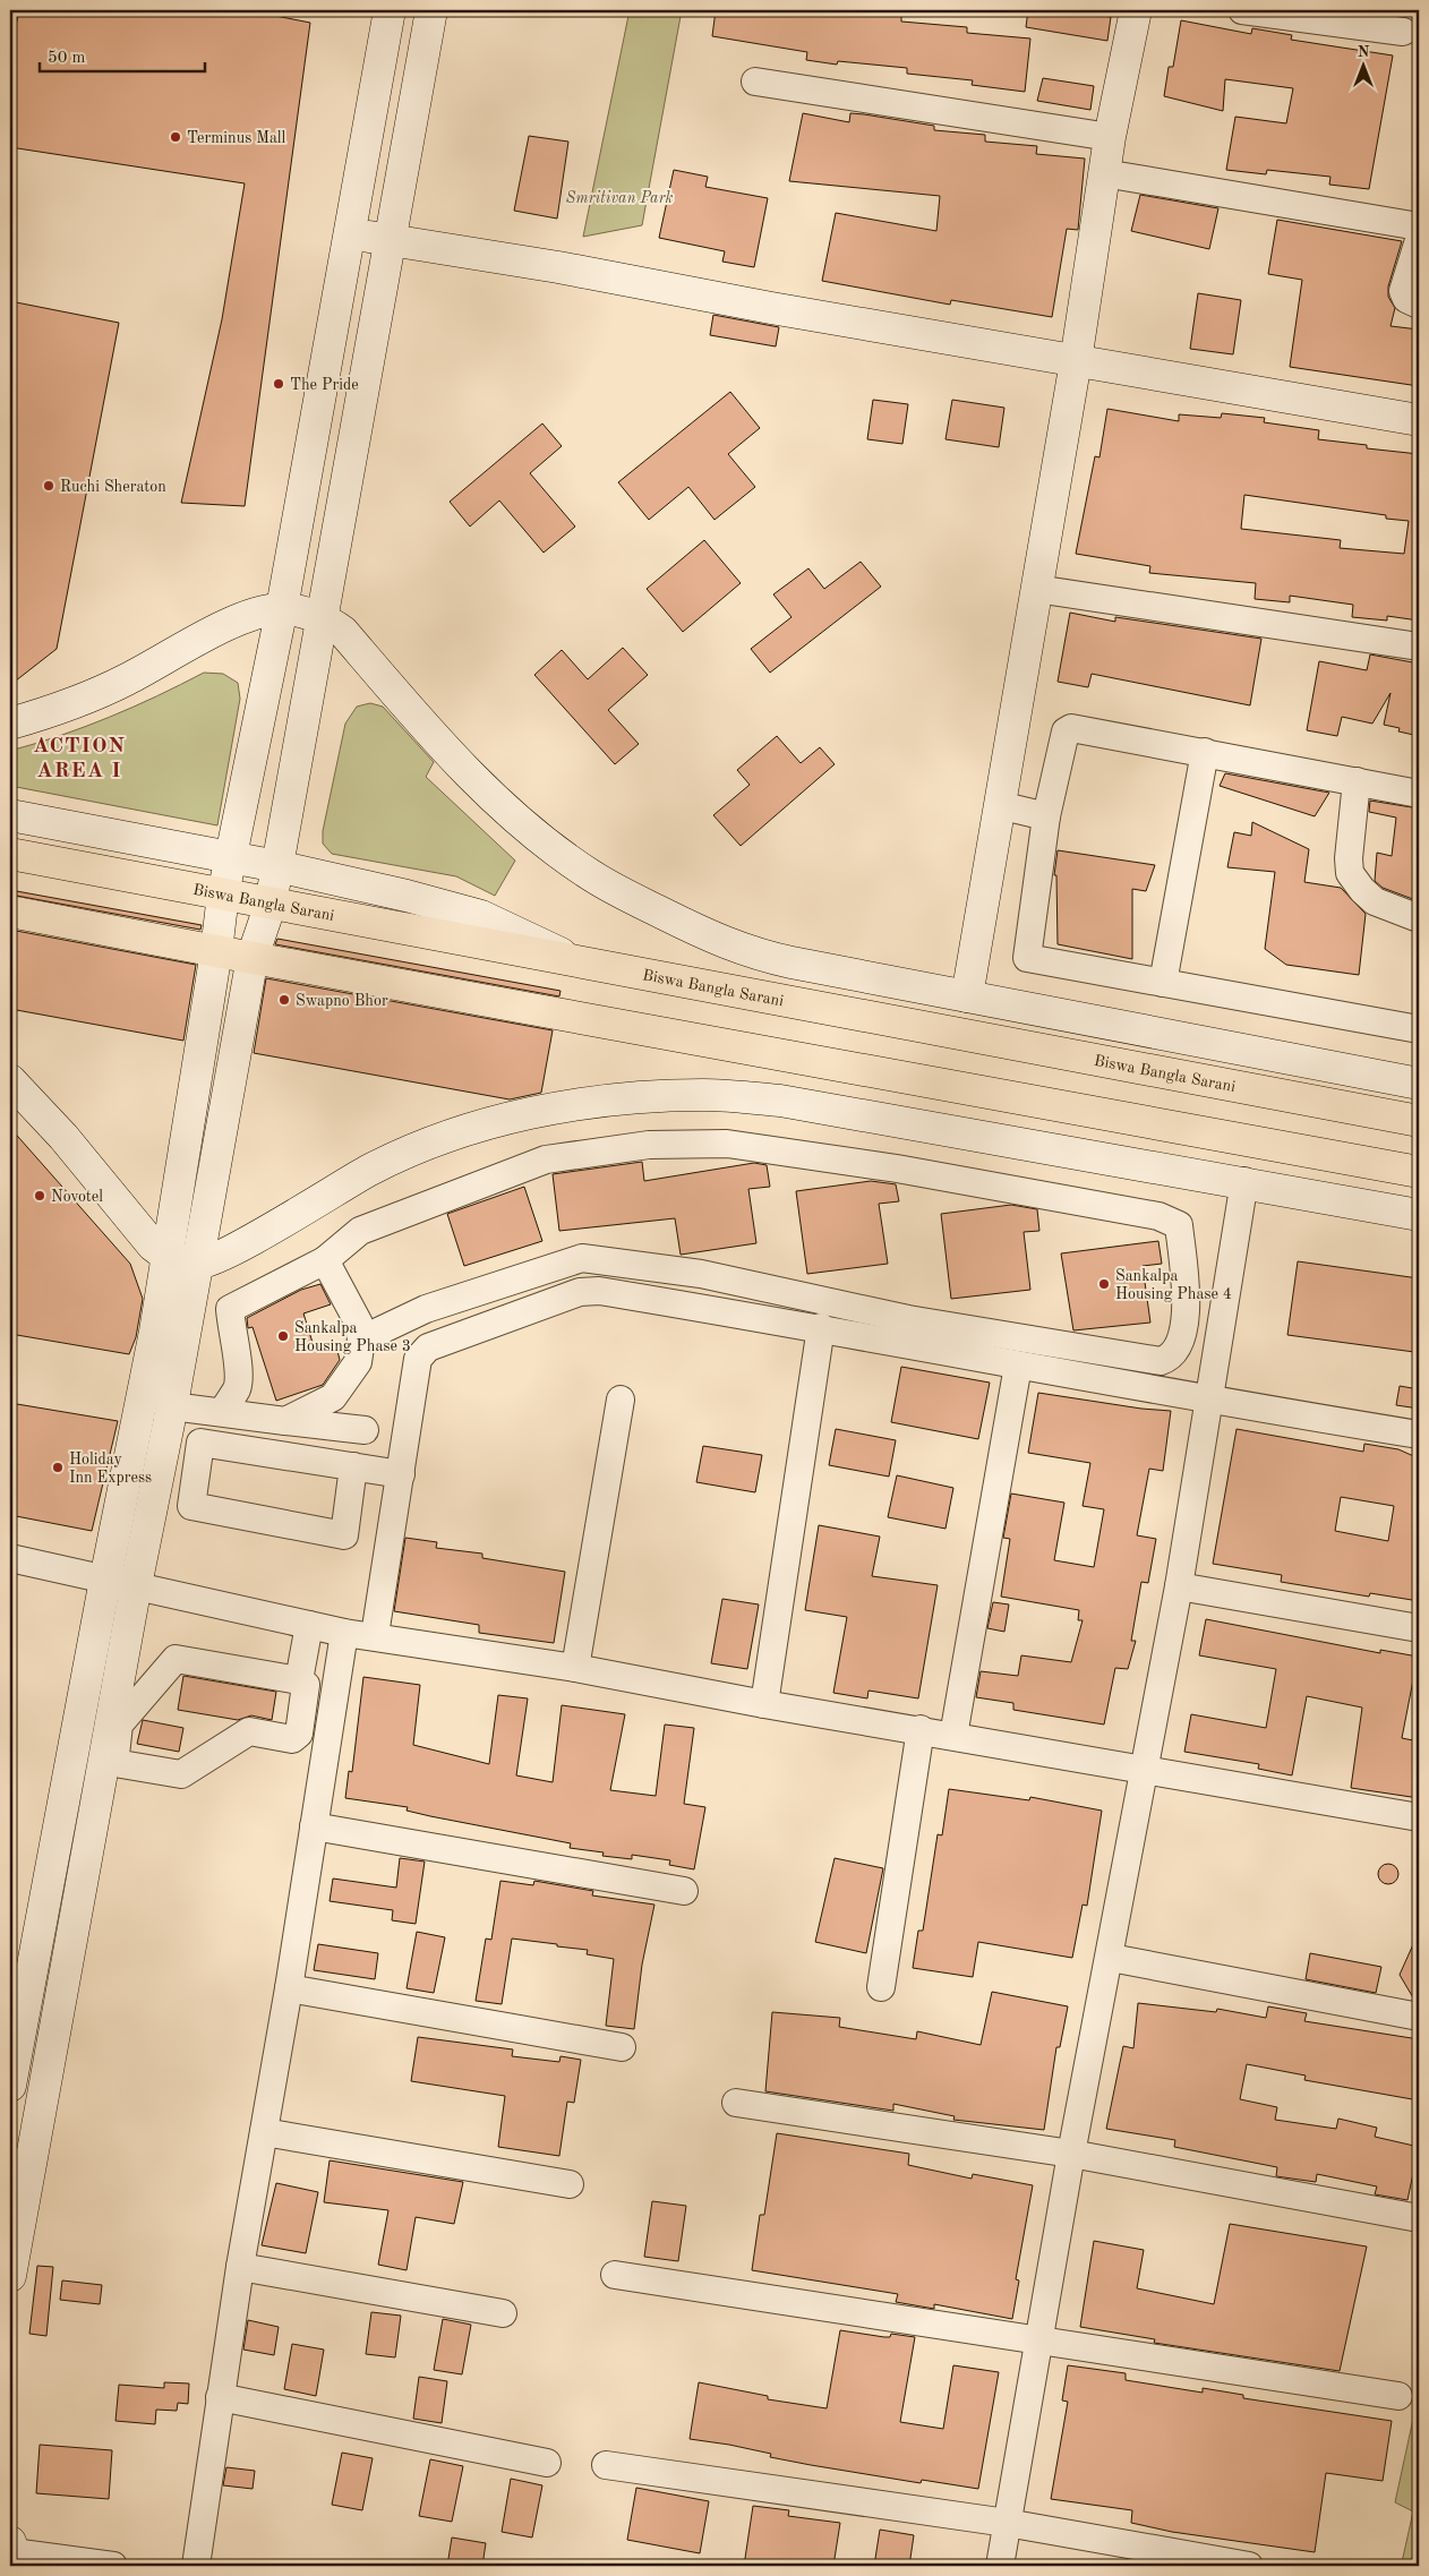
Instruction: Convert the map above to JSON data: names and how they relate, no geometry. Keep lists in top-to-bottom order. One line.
{"streets":{"main road":["Biswa Bangla Sarani"]},"districts":["ACTION AREA I"],"parks":["Smritivan Park"],"places":["Terminus Mall","The Pride","Ruchi Sheraton","Swapno Bhor","Novotel","Sankalpa Housing Phase 4","Sankalpa Housing Phase 3","Holiday Inn Express"],"scale_bar":"50 m","north":"top"}
